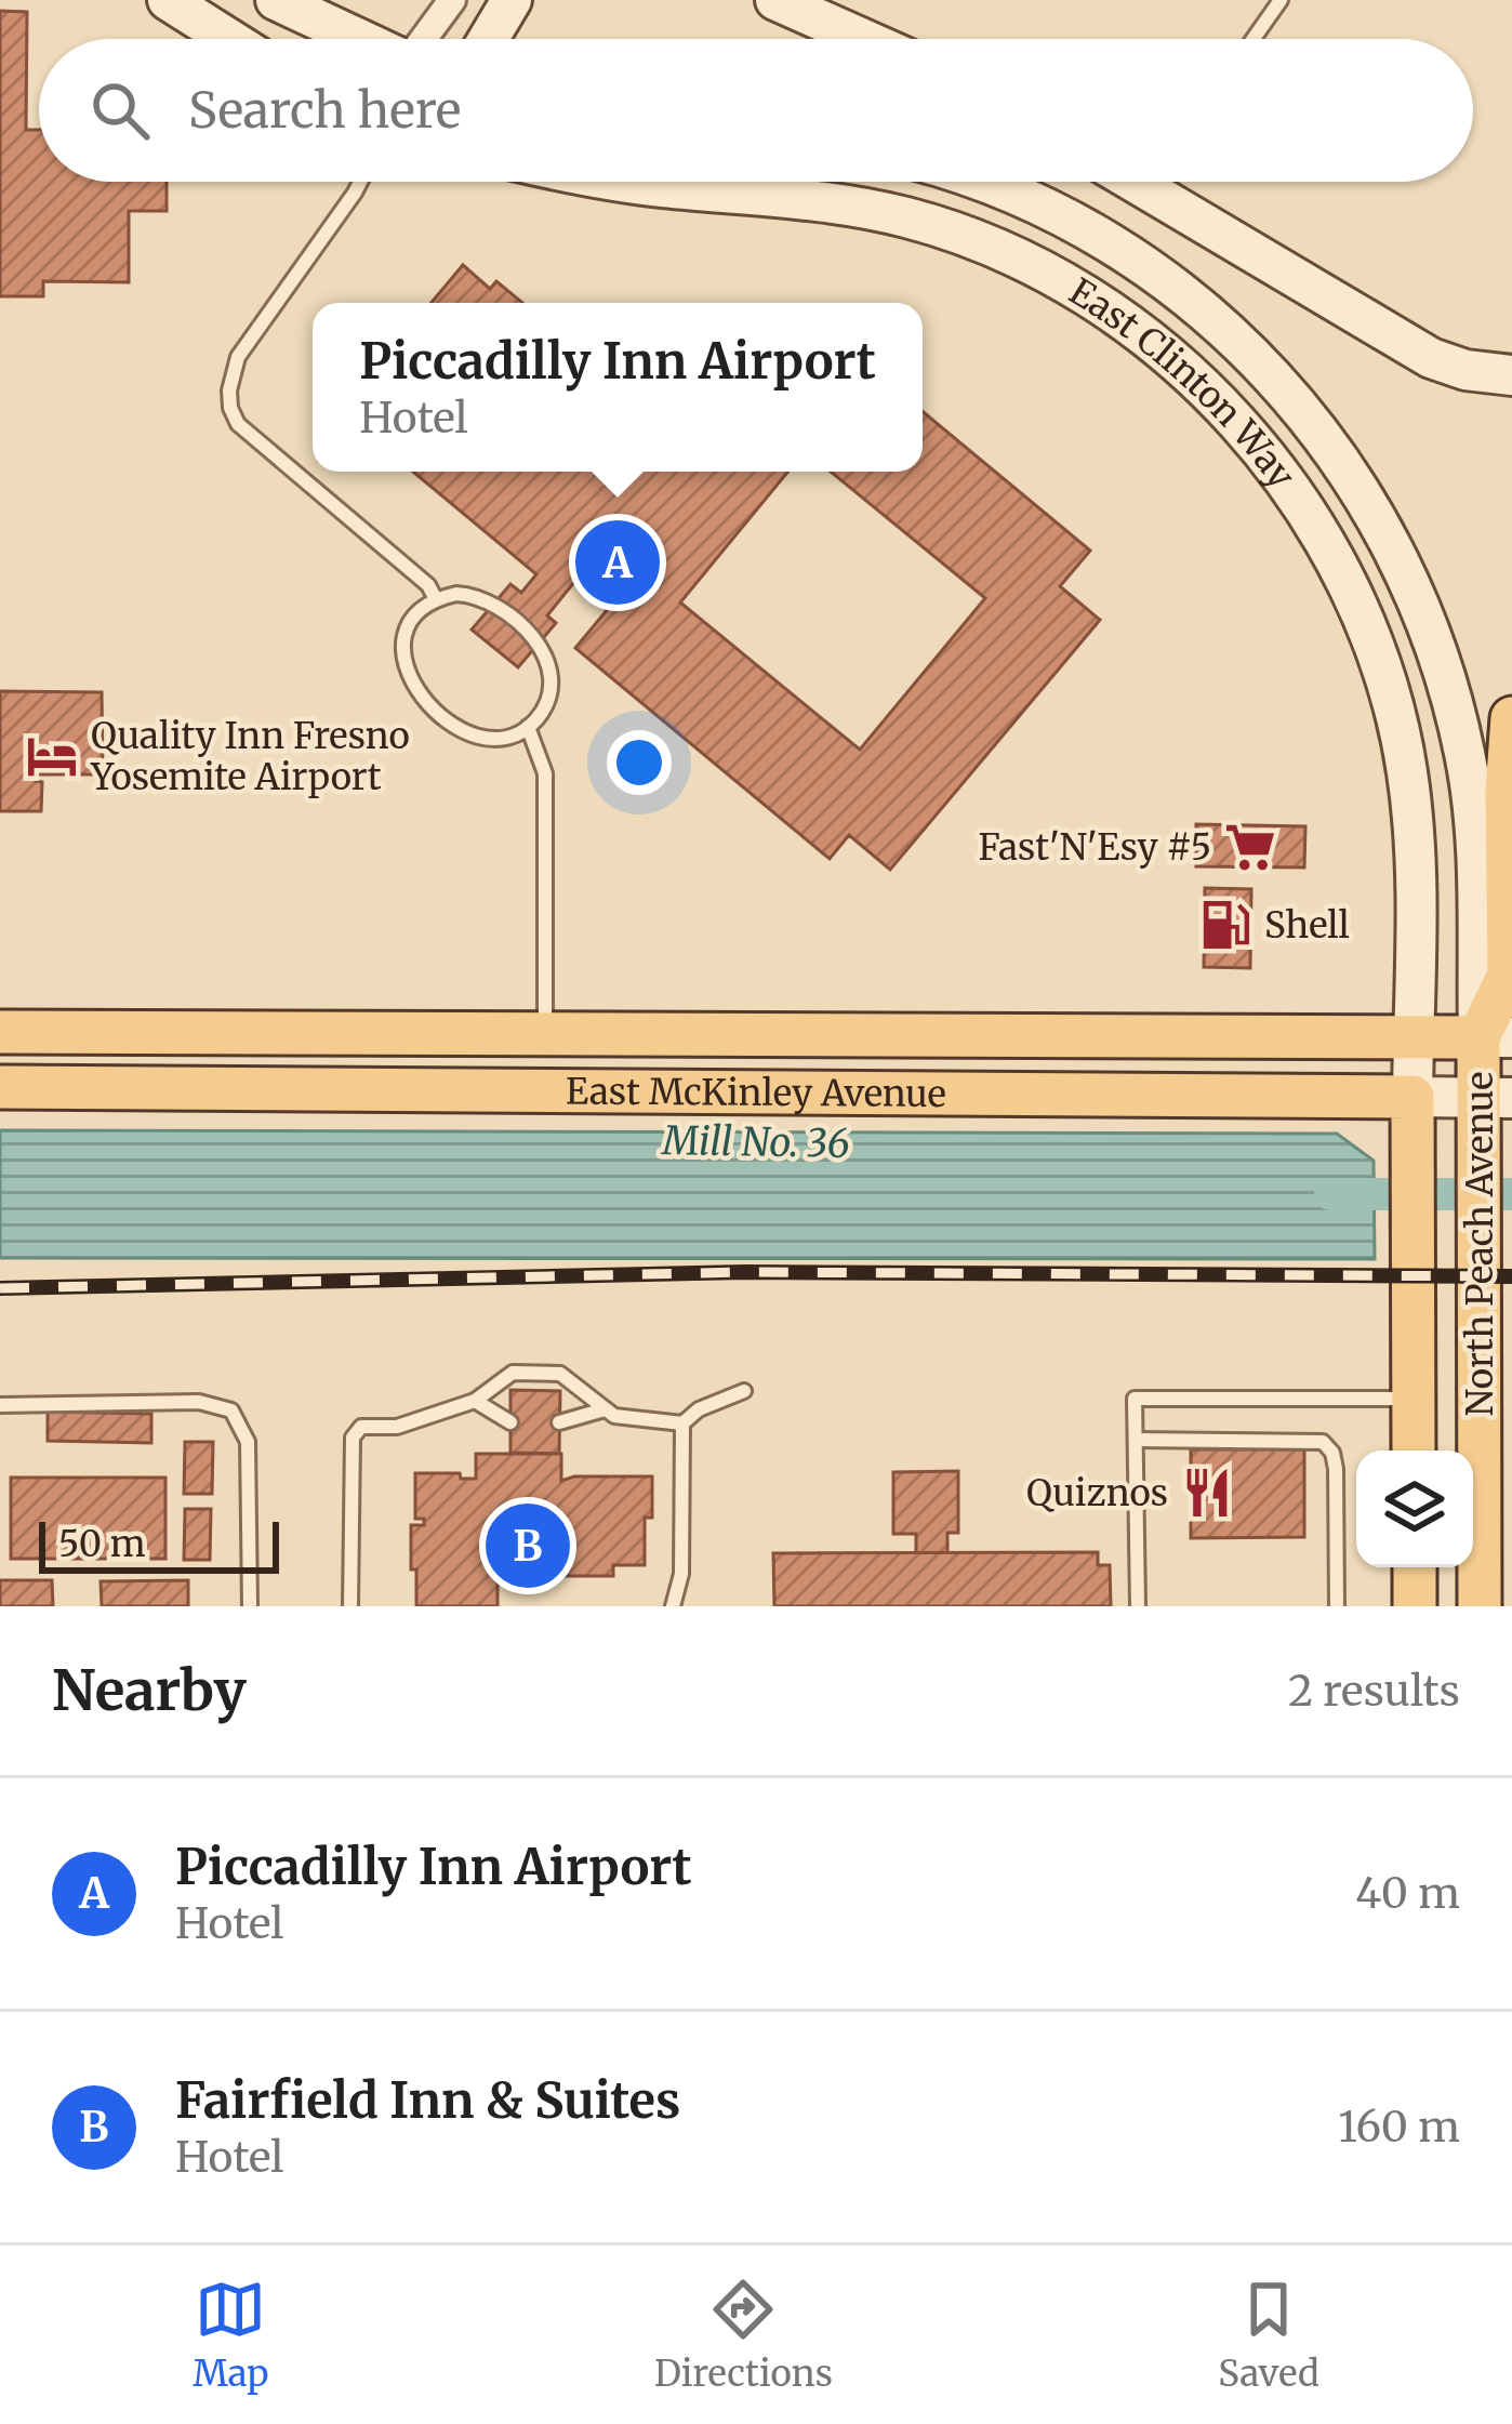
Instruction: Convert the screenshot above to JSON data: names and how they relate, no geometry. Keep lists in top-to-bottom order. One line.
{"streets":{"main road":["East Clinton Way","East McKinley Avenue","North Peach Avenue"]},"crossings":[["East Clinton Way","East McKinley Avenue"],["East Clinton Way","North Peach Avenue"],["East McKinley Avenue","North Peach Avenue"]],"water":["Mill No. 36"],"places":{"hotel":["Quality Inn Fresno Yosemite Airport"],"supermarket":["Fast'N'Esy #5"],"fuel station":["Shell"],"restaurant":["Quiznos"]},"scale_bar":"50 m","page":{"search":"Search here","popup":["Piccadilly Inn Airport","Hotel"],"pins":["A","B"],"scale":"50 m","heading":["Nearby","2 results"],"list":[{"mark":"A","name":"Piccadilly Inn Airport","note":"Hotel","value":"40 m"},{"mark":"B","name":"Fairfield Inn & Suites","note":"Hotel","value":"160 m"}],"nav":["Map","Directions","Saved"]}}
